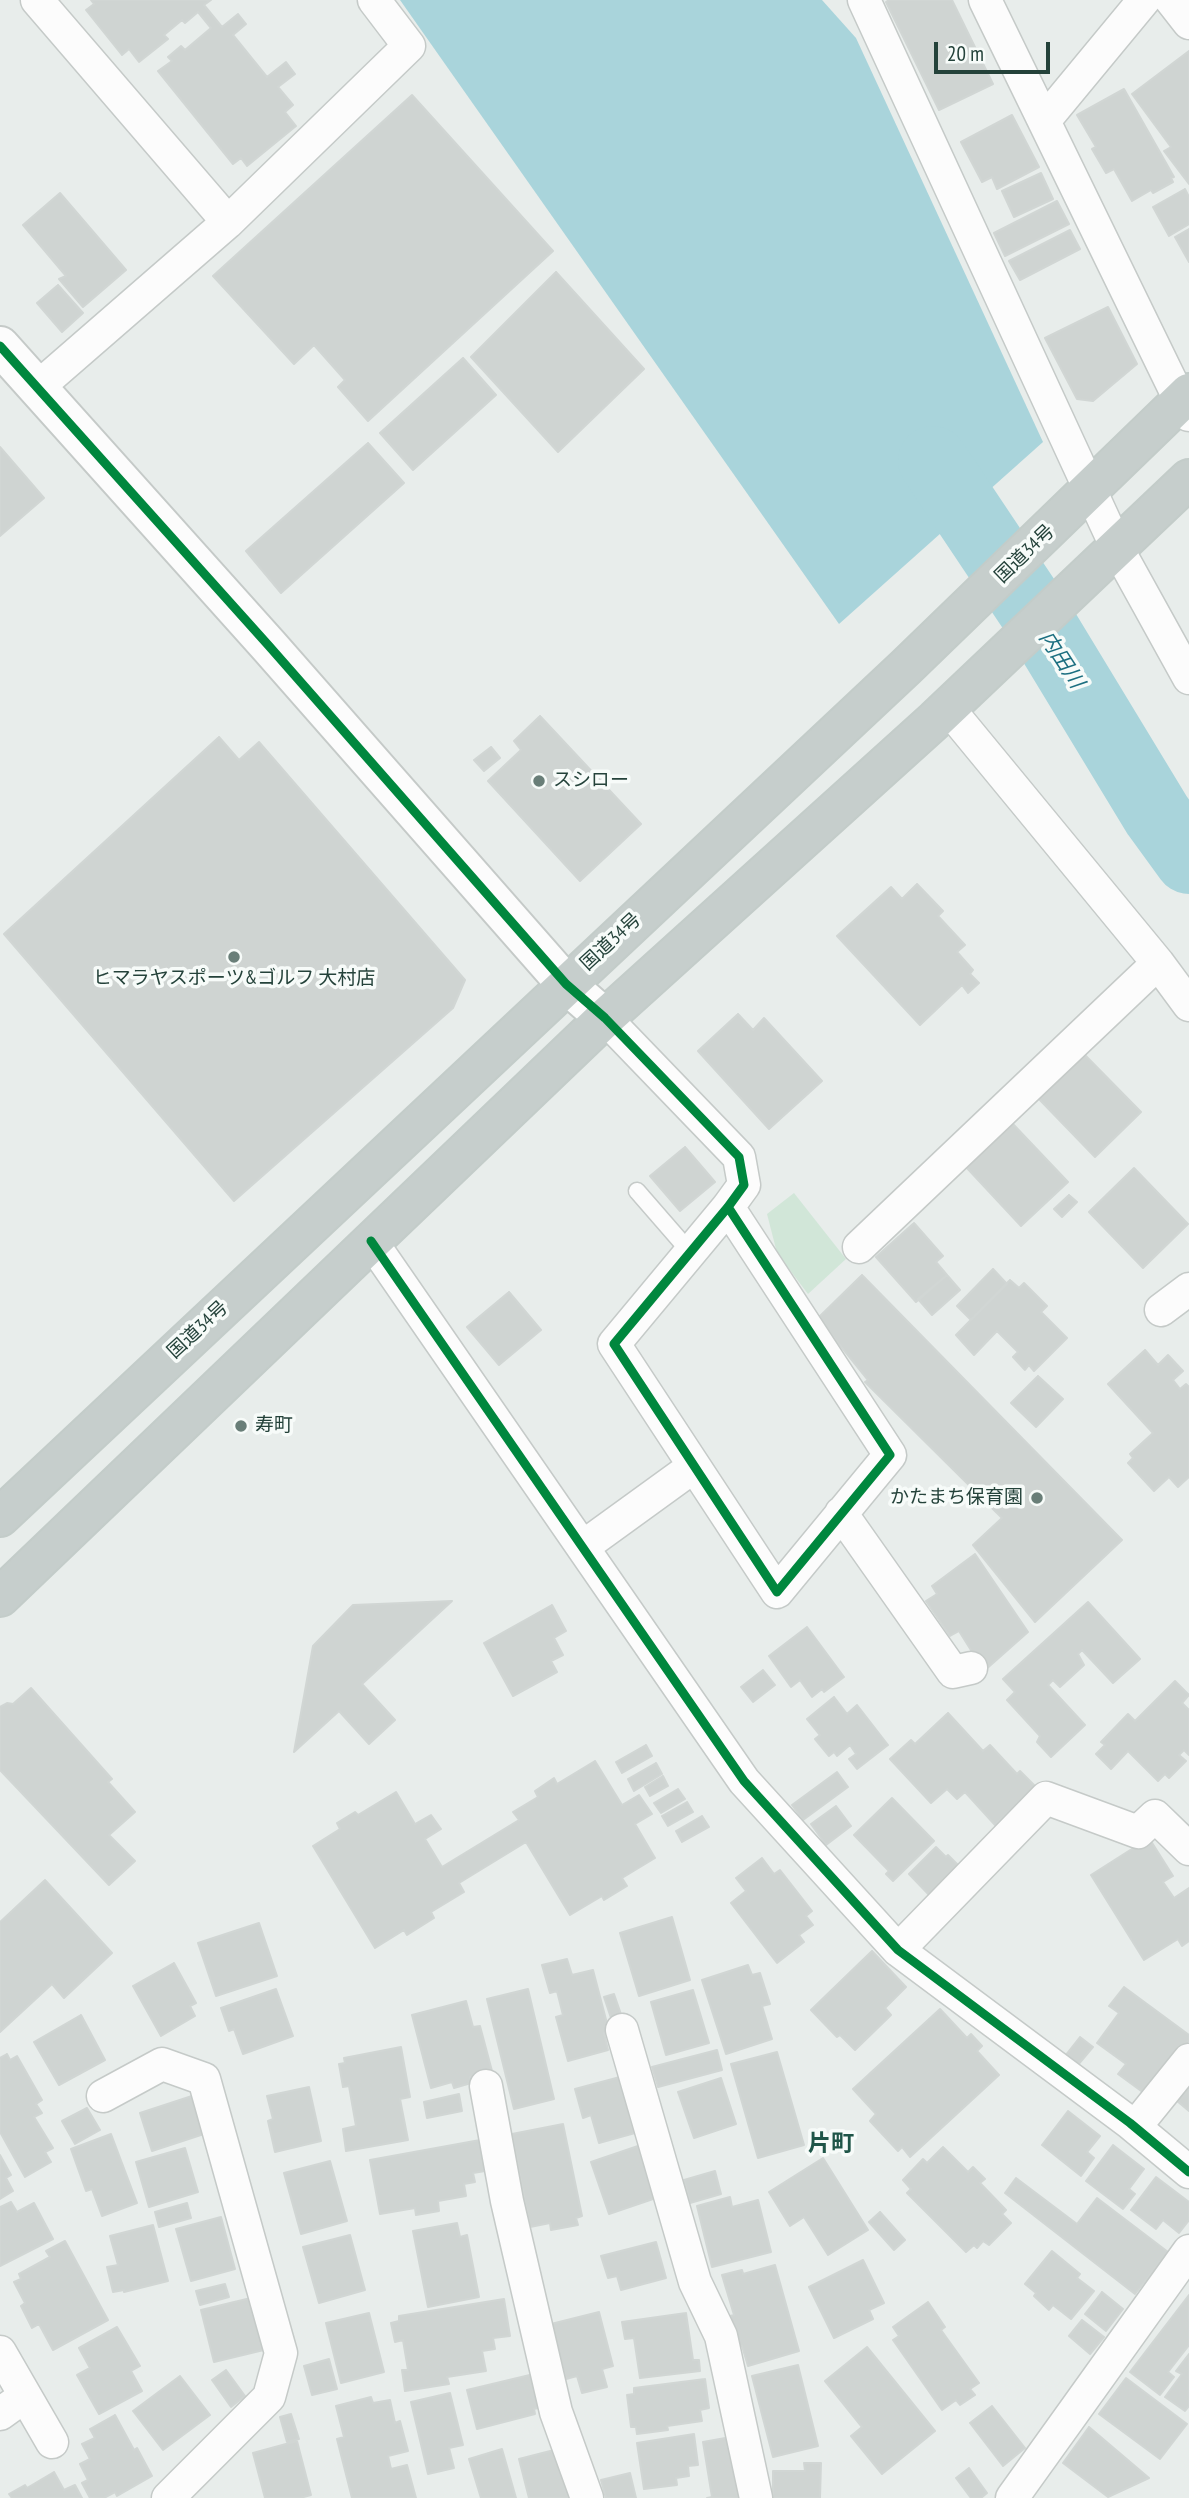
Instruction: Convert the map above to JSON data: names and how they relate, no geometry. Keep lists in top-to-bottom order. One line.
{"streets":{"highway":["国道34号"]},"districts":["片町"],"water":["内田川"],"places":["スシロー","ヒマラヤスポーツ&ゴルフ 大村店","寿町","かたまち保育園"],"scale_bar":"20 m"}
